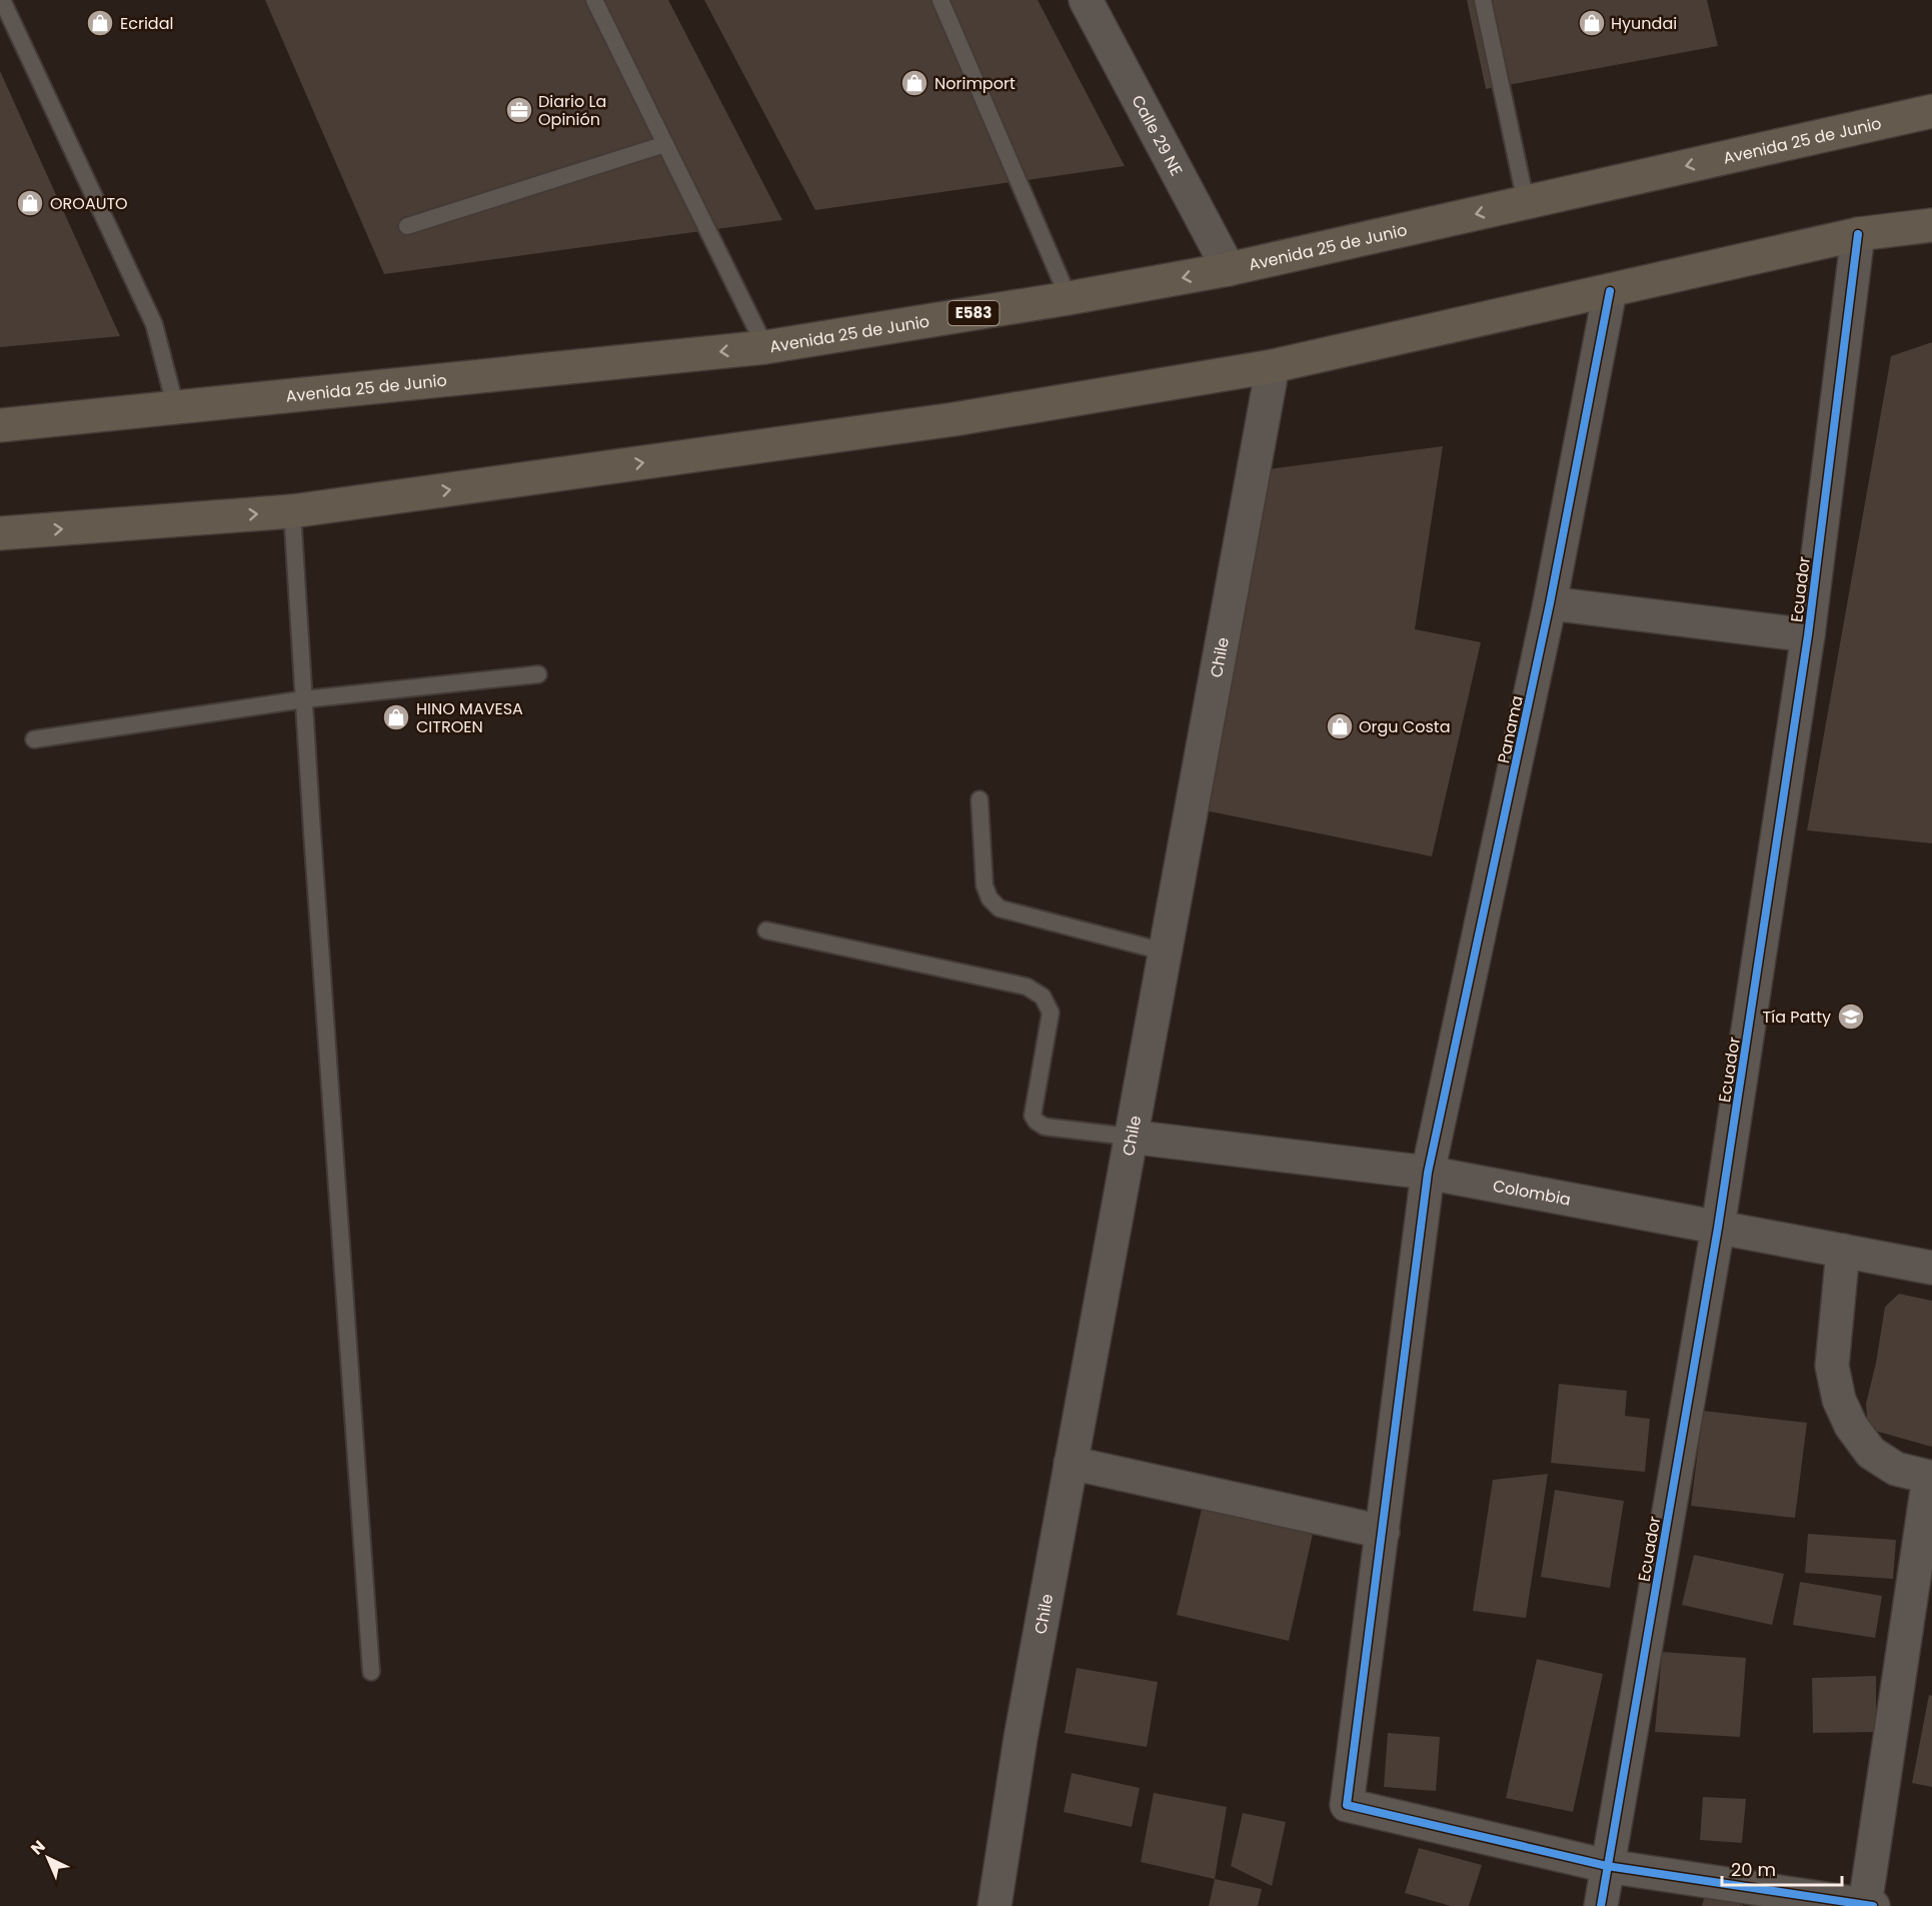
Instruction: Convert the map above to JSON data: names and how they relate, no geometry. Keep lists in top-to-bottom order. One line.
{"streets":{"main road":["Avenida 25 de Junio","E583"],"street":["Calle 29 NE","Ecuador","Chile","Panama","Colombia"]},"crossings":[["Calle 29 NE","Avenida 25 de Junio"],["Ecuador","Panama"],["Ecuador","Colombia"],["Chile","Colombia"],["Panama","Colombia"]],"places":{"shop":["Ecridal","Hyundai","Norimport","OROAUTO","HINO MAVESA CITROEN","Orgu Costa"],"office":["Diario La Opinión"],"school or university":["Tía Patty"]},"scale_bar":"20 m","north":"top left"}
